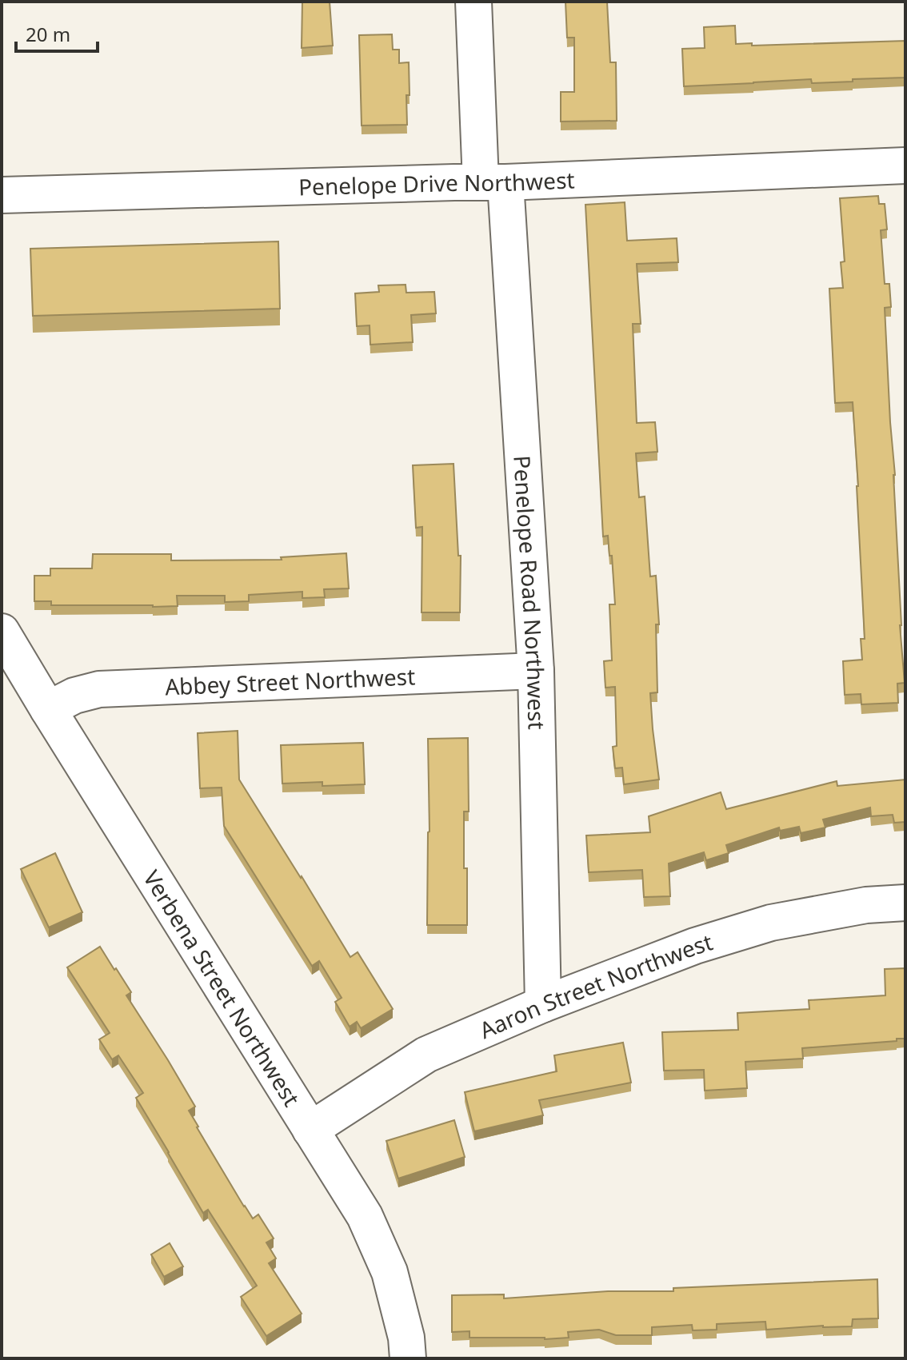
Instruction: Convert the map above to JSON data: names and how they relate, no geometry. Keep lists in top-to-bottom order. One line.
{"streets":{"street":["Penelope Drive Northwest","Penelope Road Northwest","Abbey Street Northwest","Aaron Street Northwest","Verbena Street Northwest"]},"crossings":[["Penelope Drive Northwest","Penelope Road Northwest"],["Penelope Road Northwest","Abbey Street Northwest"],["Penelope Road Northwest","Aaron Street Northwest"],["Abbey Street Northwest","Verbena Street Northwest"],["Aaron Street Northwest","Verbena Street Northwest"]],"scale_bar":"20 m"}
